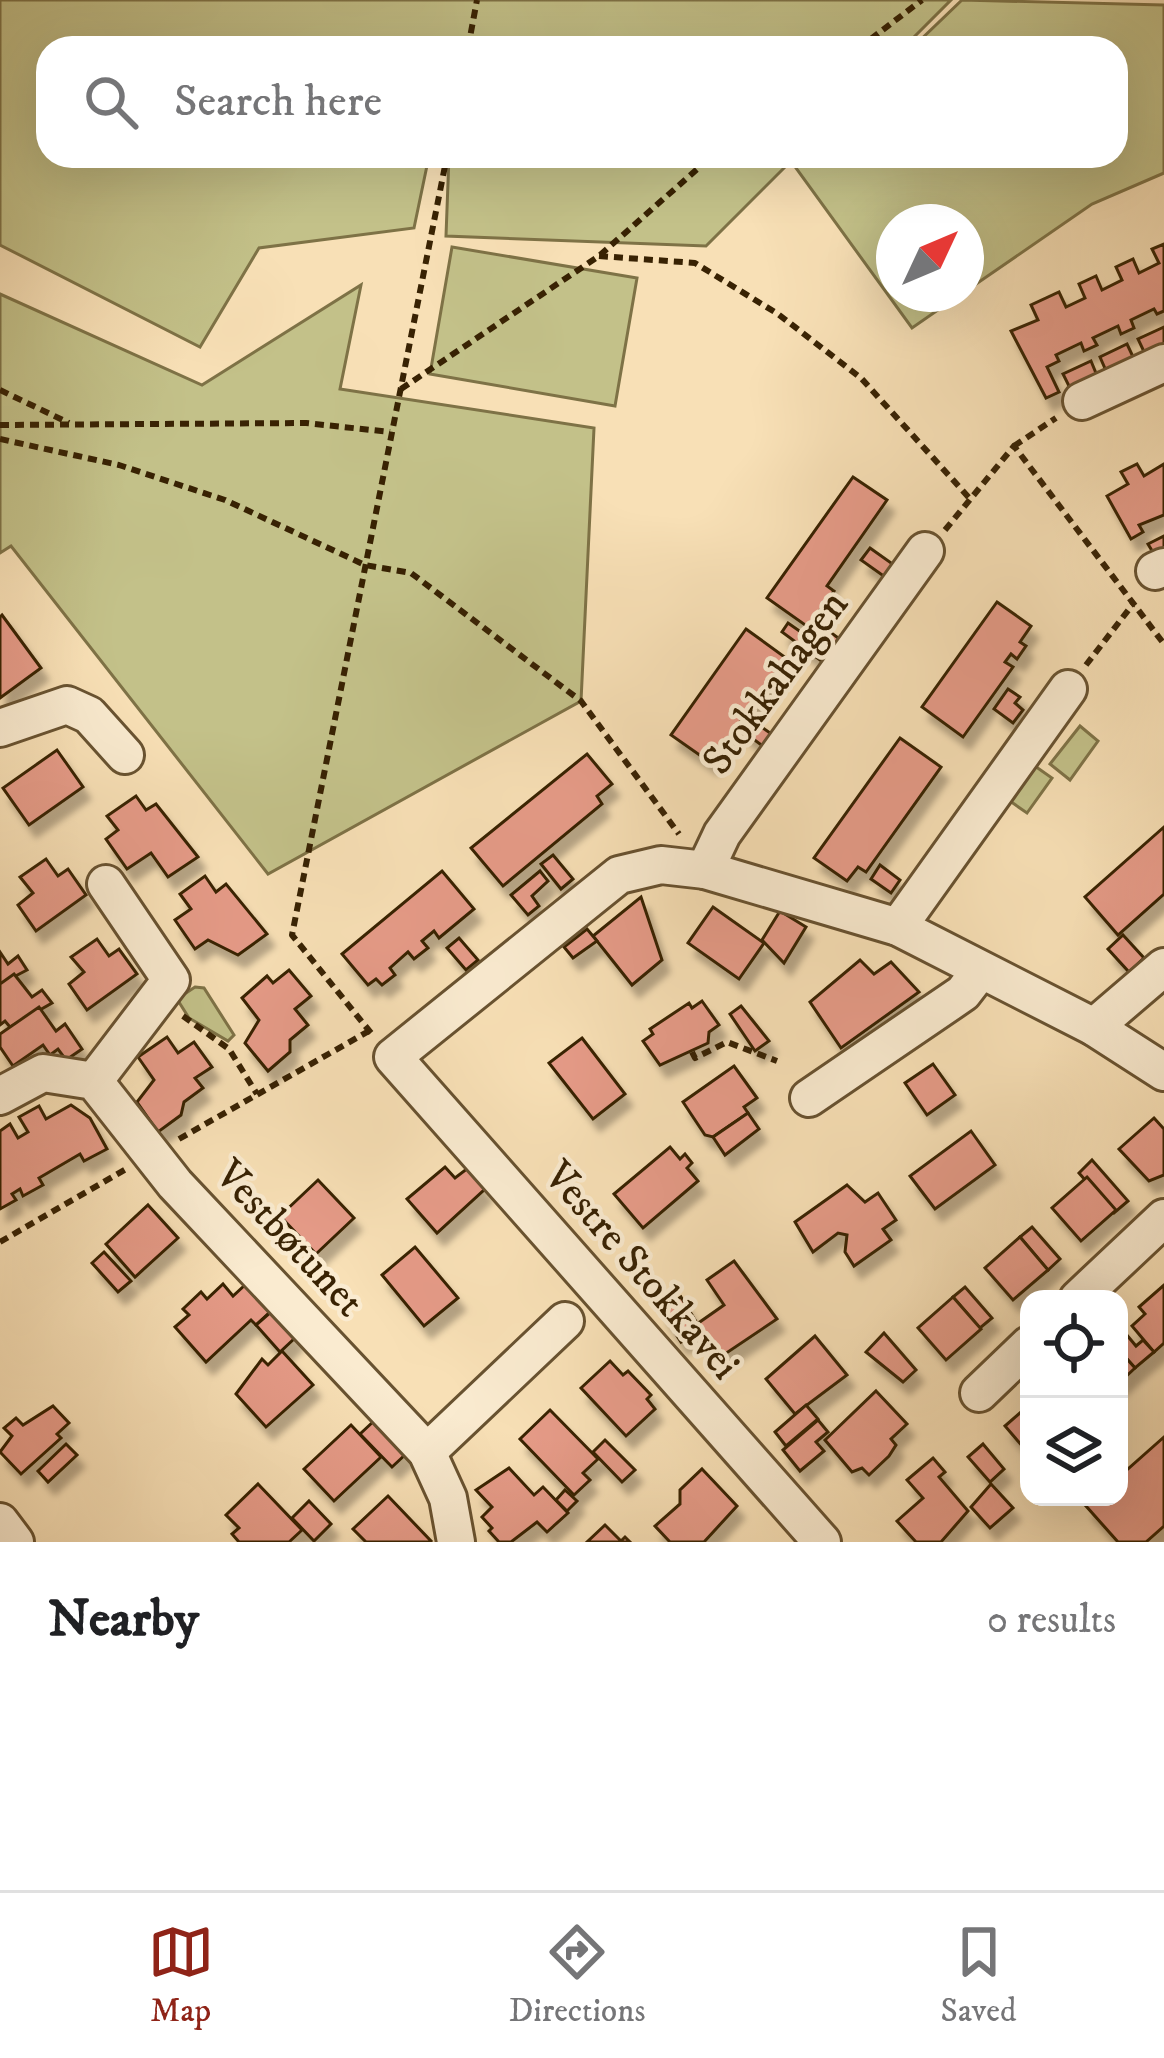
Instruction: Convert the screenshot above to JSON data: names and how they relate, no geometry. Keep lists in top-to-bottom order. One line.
{"streets":{"street":["Stokkahagen","Vestbøtunet","Vestre Stokkavei"]},"north":"top right","page":{"search":"Search here","heading":["Nearby","0 results"],"nav":["Map","Directions","Saved"]}}
